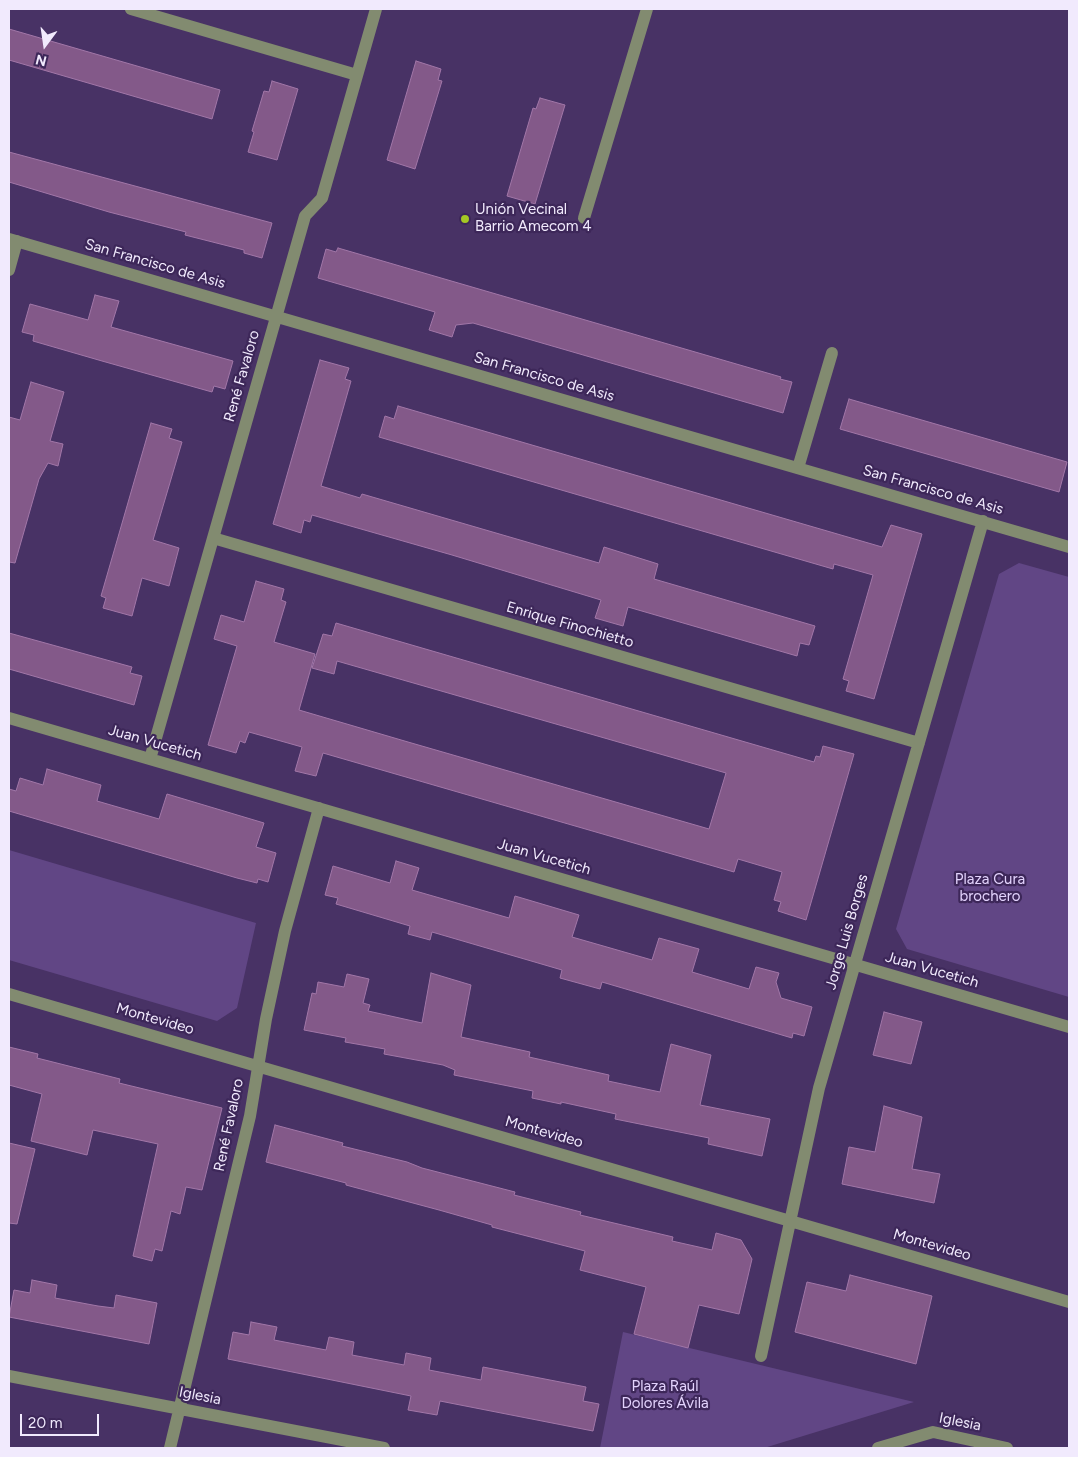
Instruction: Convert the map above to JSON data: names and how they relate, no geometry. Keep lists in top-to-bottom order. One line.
{"streets":{"street":["San Francisco de Asis","René Favaloro","Enrique Finochietto","Juan Vucetich","Jorge Luis Borges","Montevideo","Iglesia"]},"crossings":[["San Francisco de Asis","René Favaloro"],["San Francisco de Asis","Jorge Luis Borges"],["René Favaloro","Enrique Finochietto"],["René Favaloro","Juan Vucetich"],["René Favaloro","Montevideo"],["René Favaloro","Iglesia"],["Enrique Finochietto","Jorge Luis Borges"],["Juan Vucetich","Jorge Luis Borges"],["Jorge Luis Borges","Montevideo"]],"parks":["Plaza Cura brochero","Plaza Raúl Dolores Ávila"],"places":["Unión Vecinal Barrio Amecom 4"],"scale_bar":"20 m","north":"bottom"}
